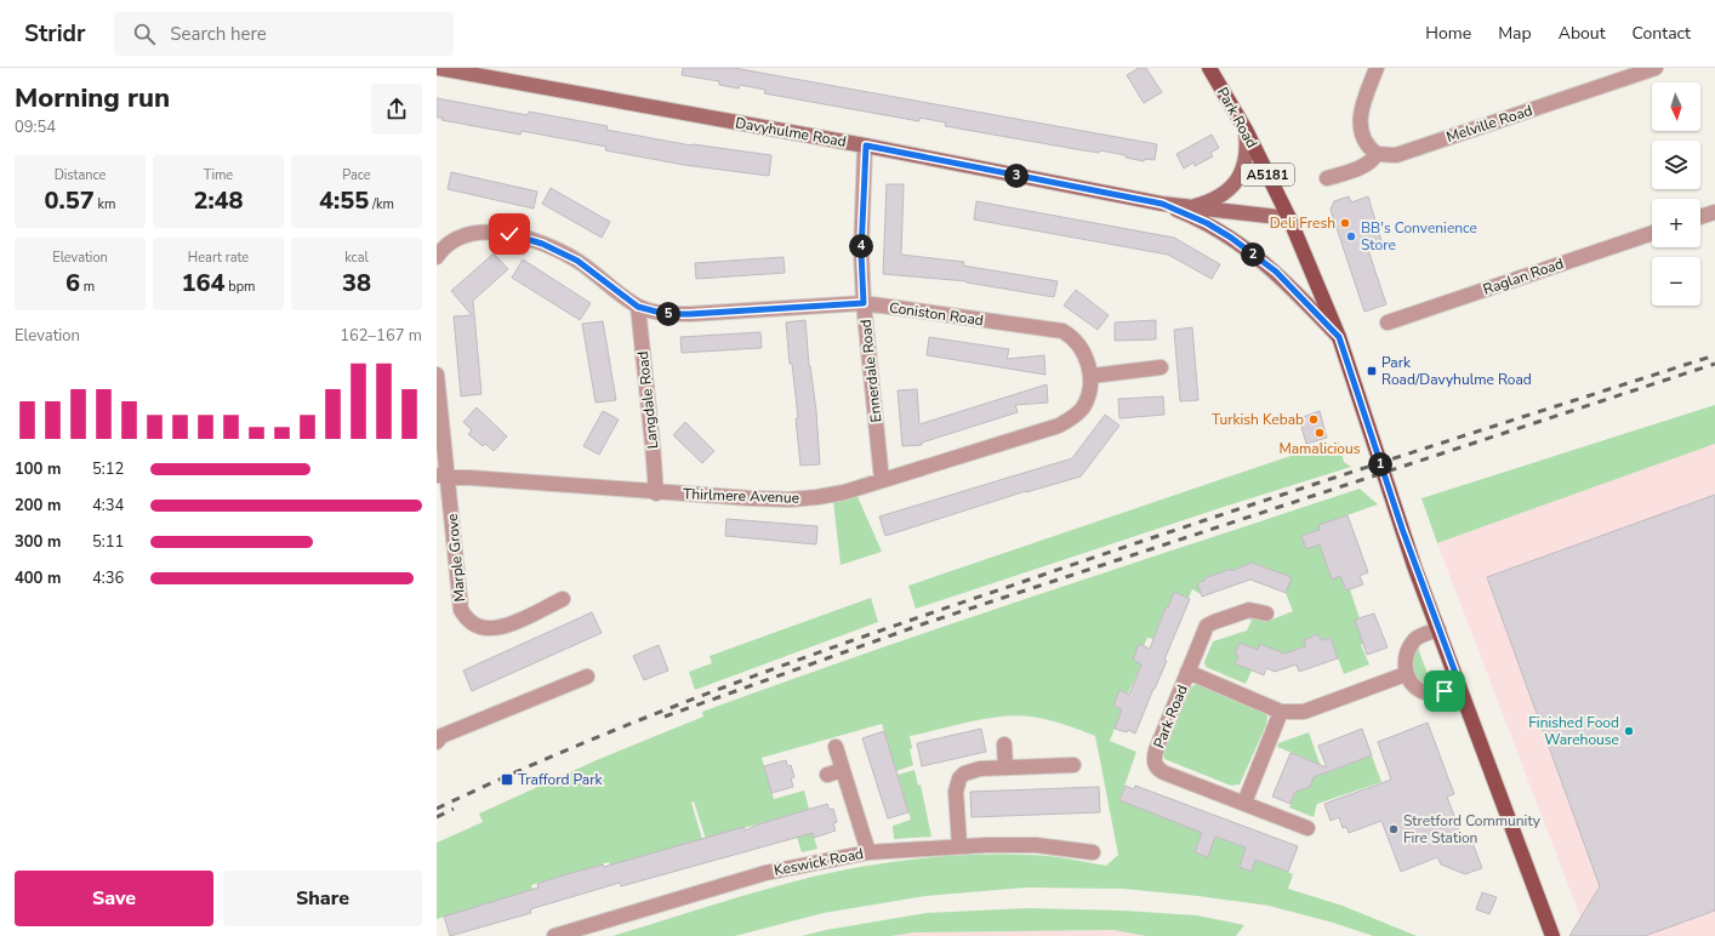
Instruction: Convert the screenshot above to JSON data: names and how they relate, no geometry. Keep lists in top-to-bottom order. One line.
{"streets":{"main road":["Park Road","A5181"],"street":["Melville Road","Davyhulme Road","Raglan Road","Coniston Road","Ennerdale Road","Langdale Road","Thirlmere Avenue","Marple Grove","Keswick Road"]},"crossings":[["Park Road","Davyhulme Road"],["Park Road","A5181"],["Davyhulme Road","Ennerdale Road"],["Coniston Road","Ennerdale Road"],["Coniston Road","Langdale Road"],["Coniston Road","Thirlmere Avenue"],["Ennerdale Road","Thirlmere Avenue"],["Langdale Road","Thirlmere Avenue"],["Thirlmere Avenue","Marple Grove"]],"places":{"other":["Deli Fresh","BB's Convenience Store","Turkish Kebab","Mamalicious","Finished Food Warehouse","Stretford Community Fire Station"],"transit":["Park Road/Davyhulme Road","Trafford Park"]},"north":"bottom","page":{"header":"Stridr","search":"Search here","nav":["Home","Map","About","Contact"],"heading":["Morning run","09:54"],"map_buttons":["+","−"],"stats":[["Distance","0.57 km"],["Time","2:48"],["Pace","4:55 /km"],["Elevation","6 m"],["Heart rate","164 bpm"],["kcal","38"]],"pins":["3","4","2","5","1"],"chart":["Elevation","162–167 m"],"list":[{"name":"100 m","note":"5:12"},{"name":"200 m","note":"4:34"},{"name":"300 m","note":"5:11"},{"name":"400 m","note":"4:36"}],"buttons":["Save","Share"]}}
